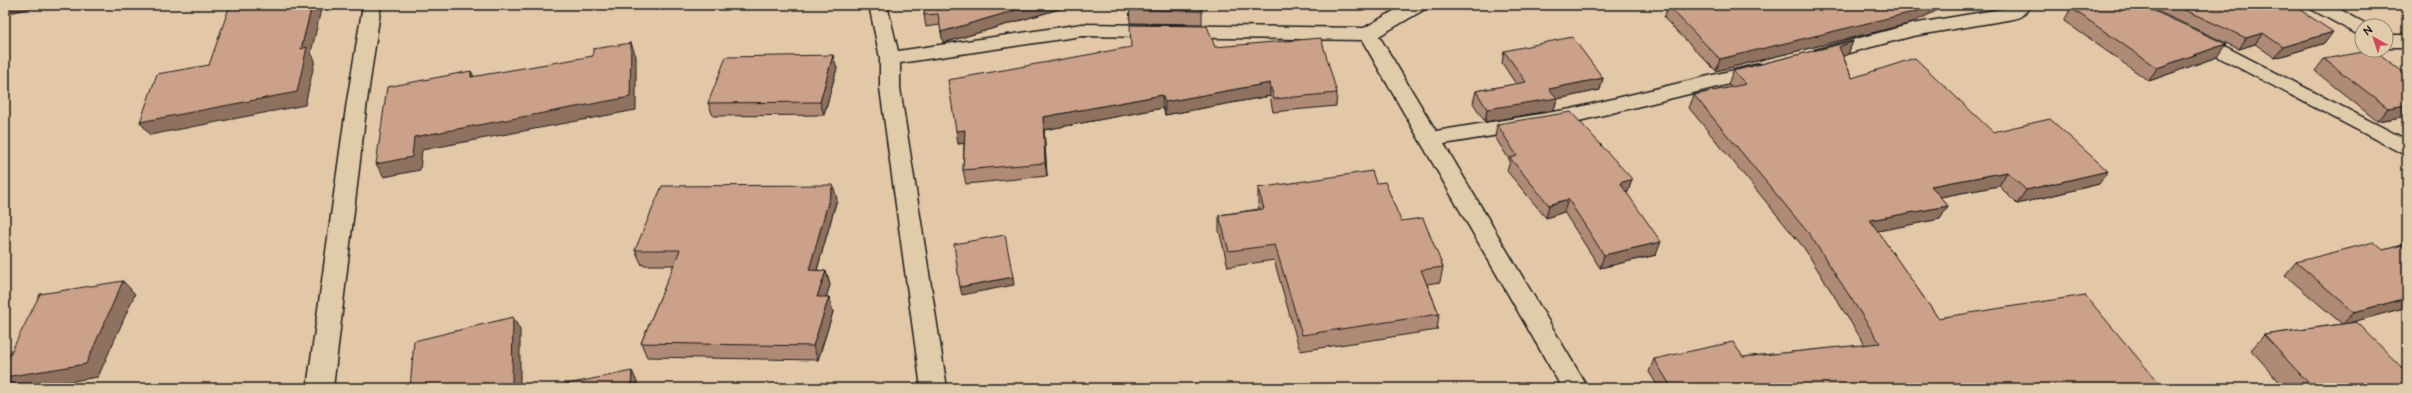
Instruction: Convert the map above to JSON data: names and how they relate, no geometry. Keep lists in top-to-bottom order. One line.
{"north":"top left"}
